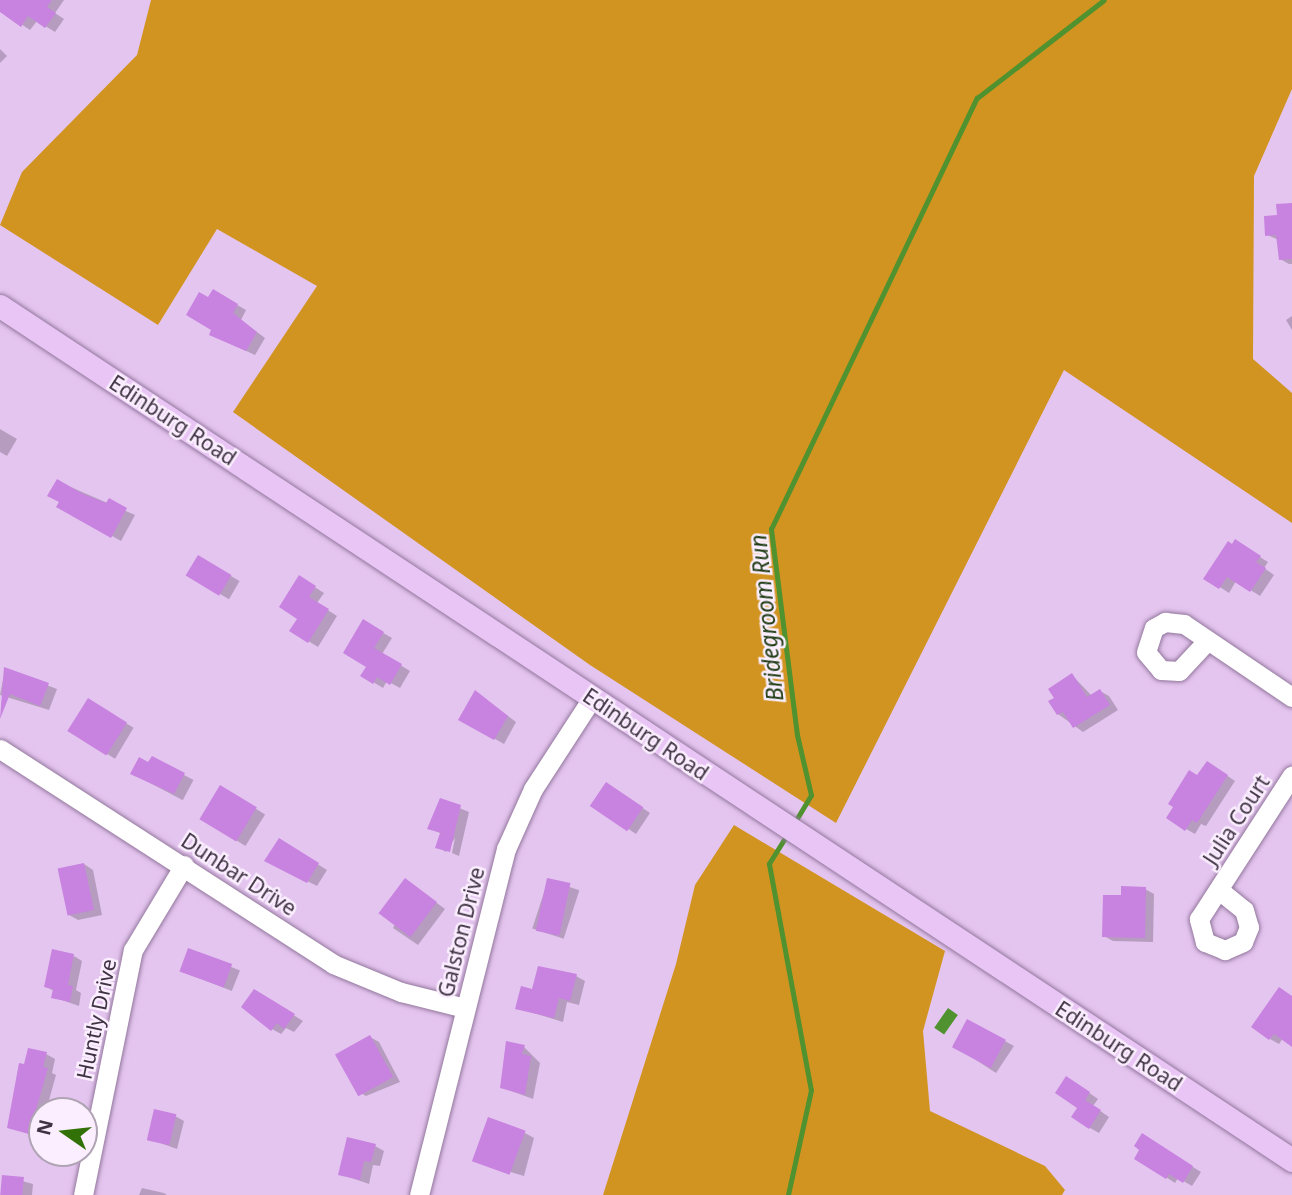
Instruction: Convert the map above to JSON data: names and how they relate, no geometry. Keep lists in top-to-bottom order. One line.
{"streets":{"main road":["Edinburg Road"],"street":["Julia Court","Dunbar Drive","Galston Drive","Huntly Drive"]},"crossings":[["Edinburg Road","Galston Drive"],["Dunbar Drive","Galston Drive"],["Dunbar Drive","Huntly Drive"]],"water":["Bridegroom Run"],"north":"left"}
